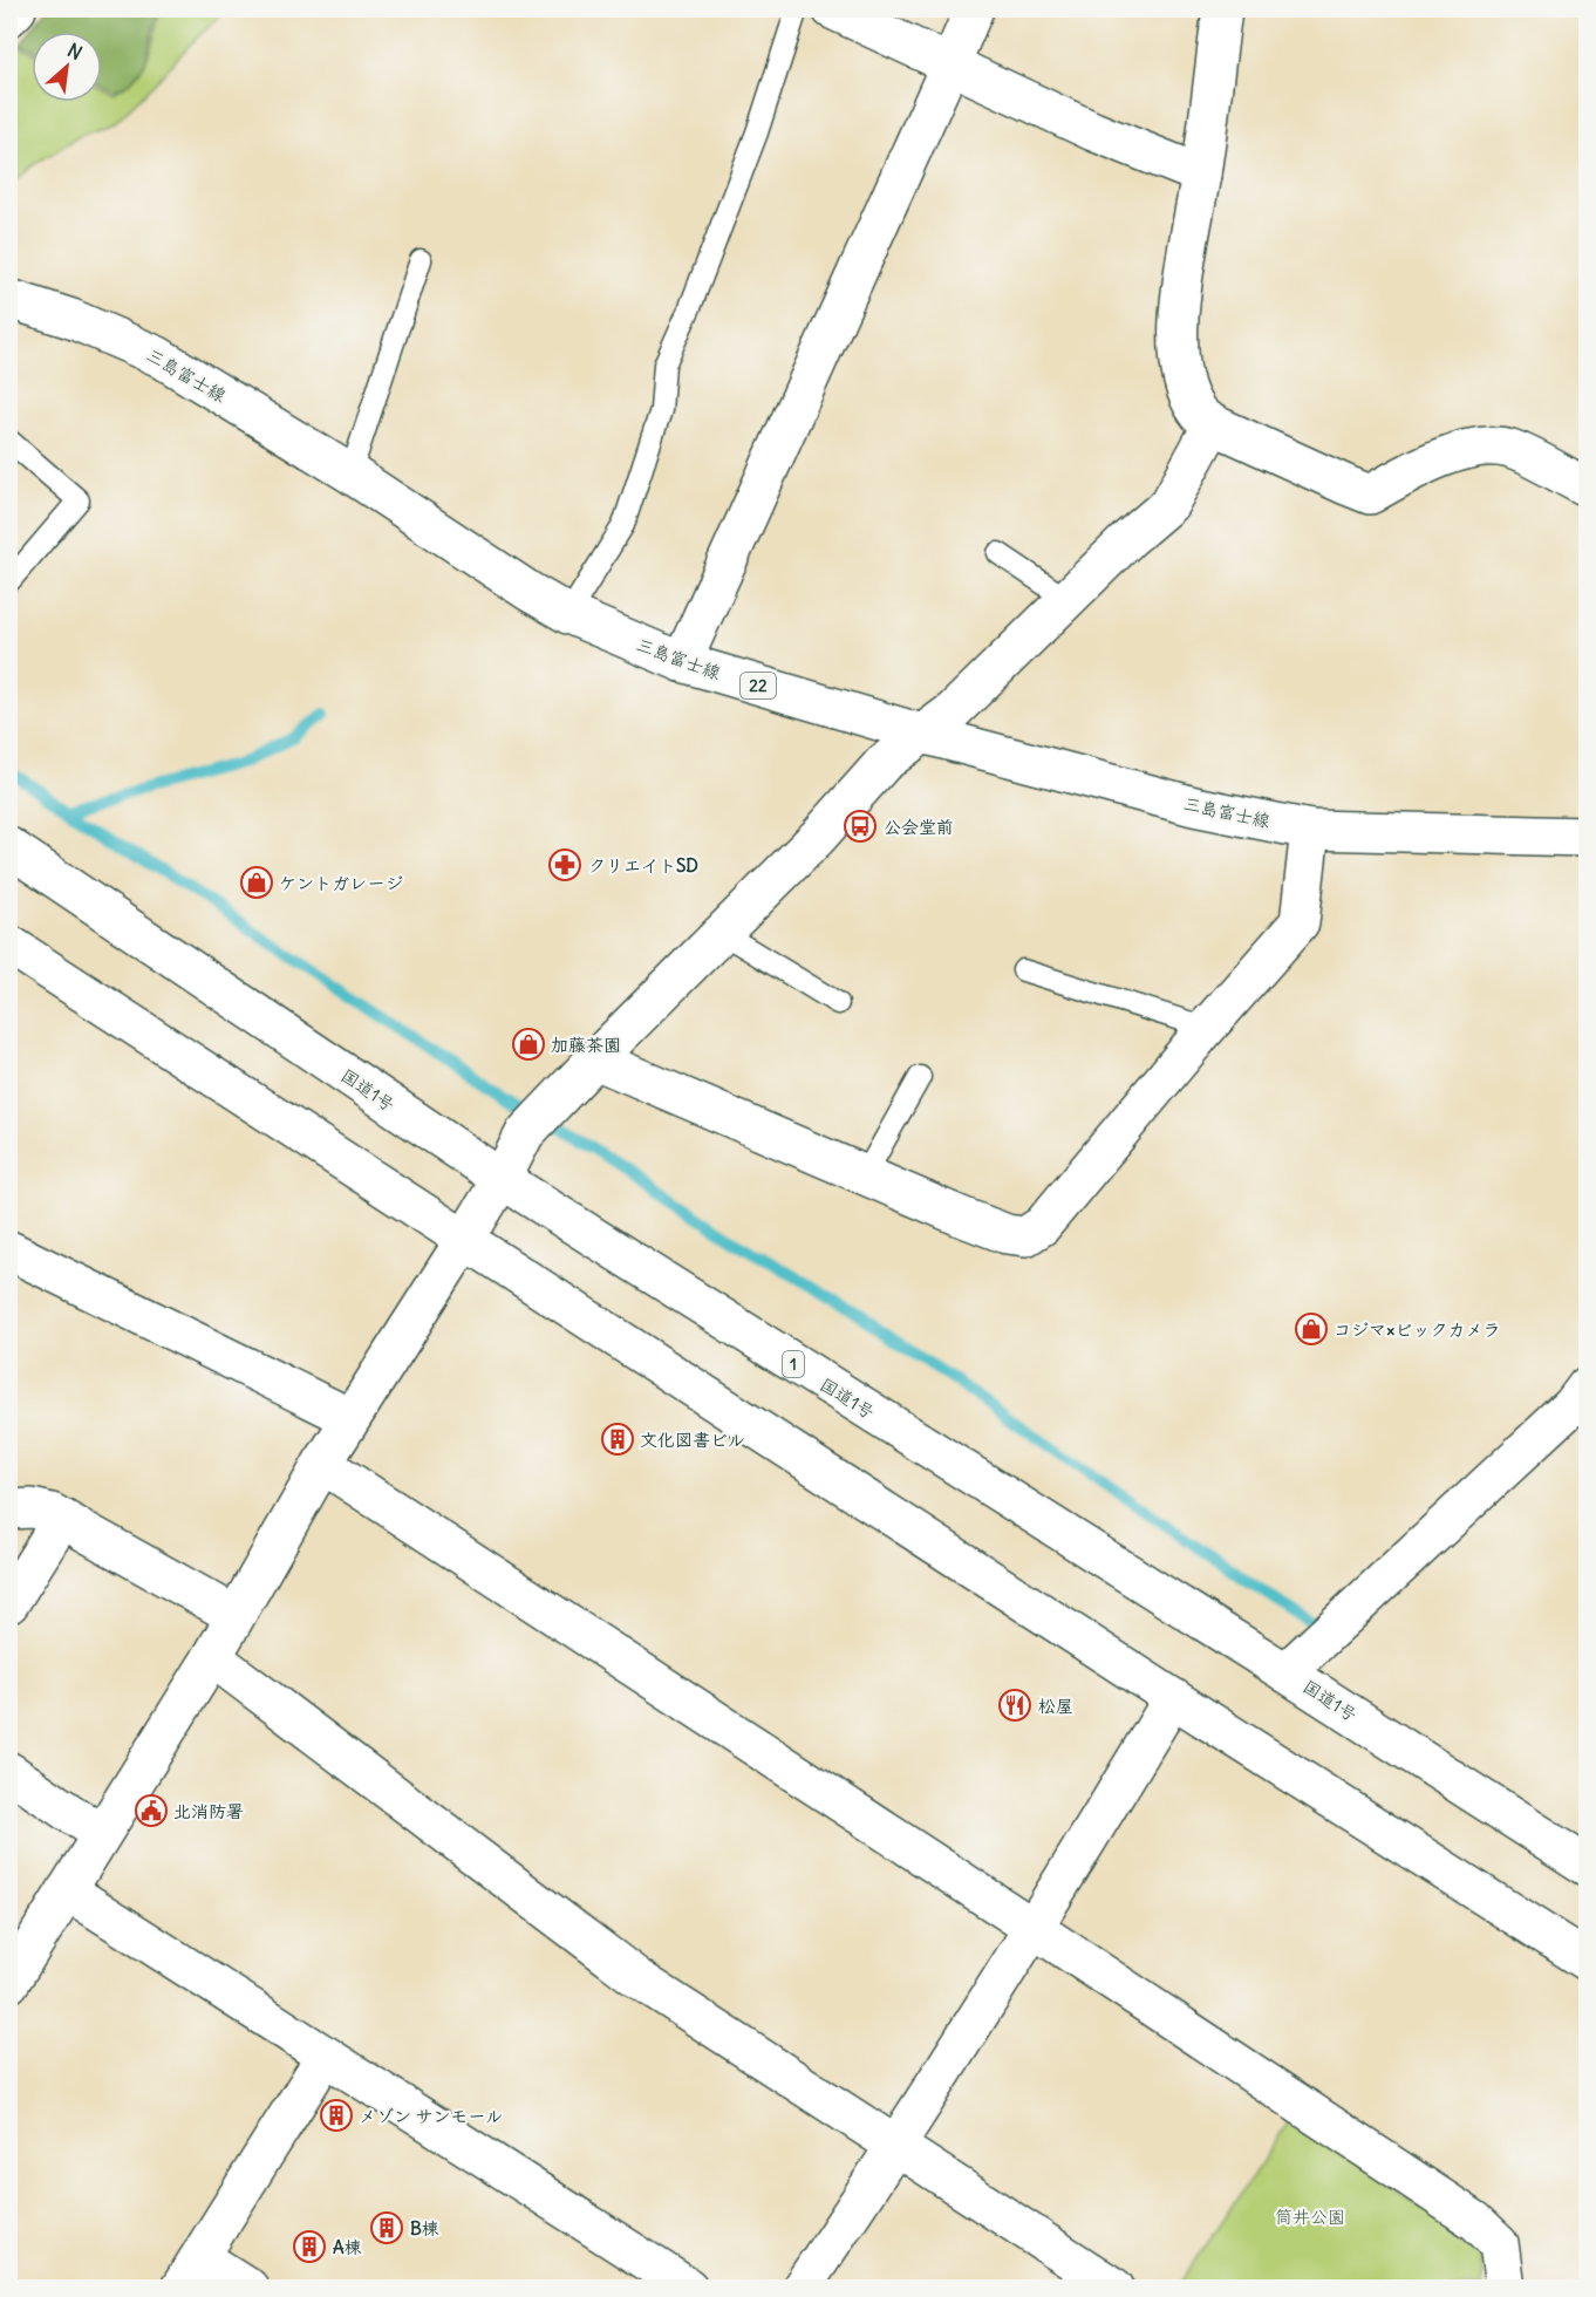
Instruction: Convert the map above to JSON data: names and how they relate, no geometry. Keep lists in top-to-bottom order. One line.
{"streets":{"main road":["三島富士線","22","国道1号","1"]},"parks":["筒井公園"],"places":{"bus stop":["公会堂前"],"pharmacy":["クリエイトSD"],"shop":["ケントガレージ","加藤茶園","コジマ×ビックカメラ"],"building":["文化図書ビル","メゾン サンモール","B棟","A棟"],"restaurant":["松屋"],"public building":["北消防署"]},"north":"top right"}
